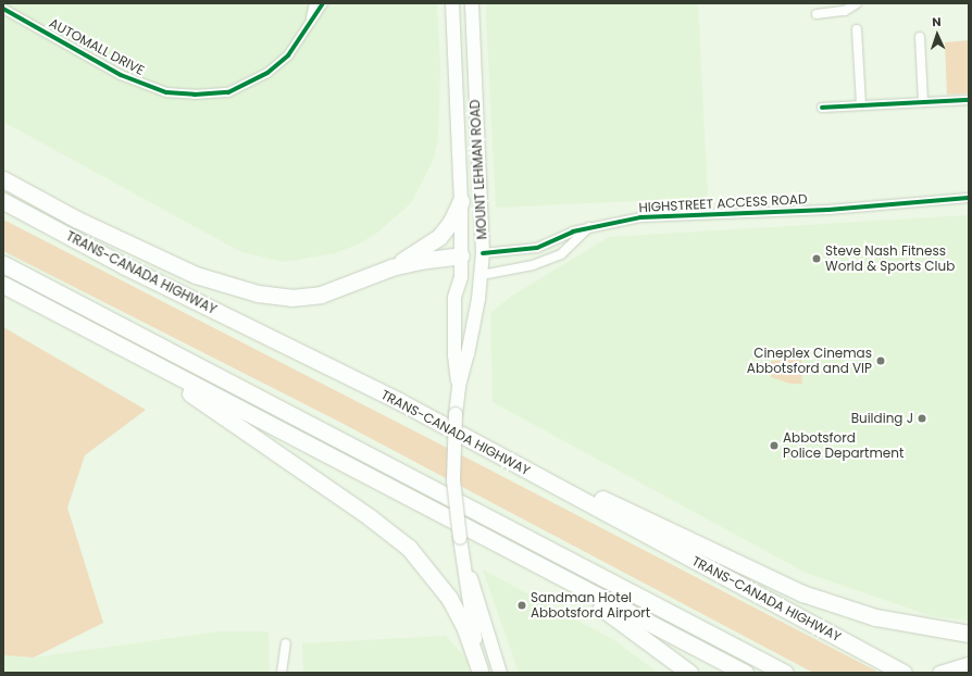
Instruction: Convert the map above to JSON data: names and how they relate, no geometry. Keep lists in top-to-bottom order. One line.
{"streets":{"highway":["TRANS-CANADA HIGHWAY"],"main road":["MOUNT LEHMAN ROAD"],"street":["AUTOMALL DRIVE","HIGHSTREET ACCESS ROAD"]},"crossings":[["MOUNT LEHMAN ROAD","HIGHSTREET ACCESS ROAD"]],"places":["Steve Nash Fitness World & Sports Club","Cineplex Cinemas Abbotsford and VIP","Building J","Abbotsford Police Department","Sandman Hotel Abbotsford Airport"],"north":"top"}
